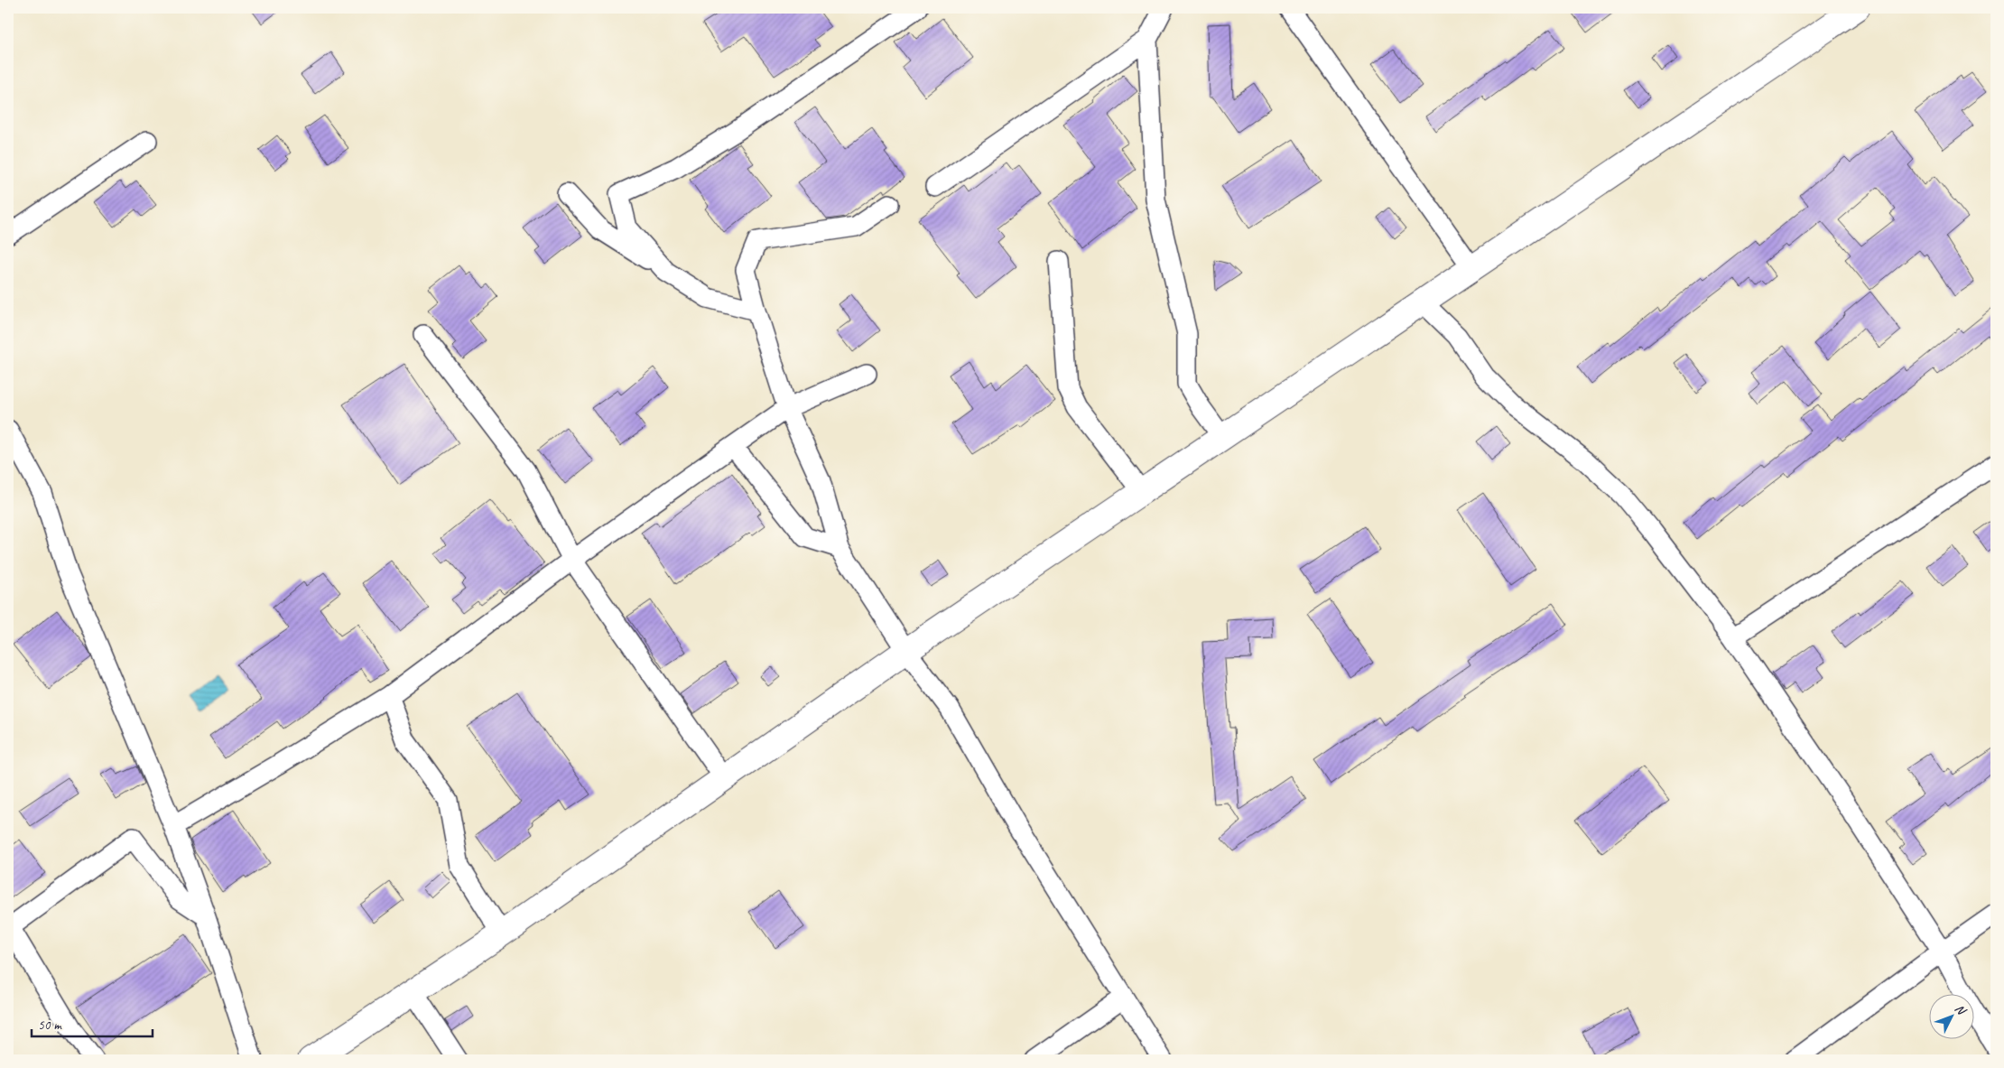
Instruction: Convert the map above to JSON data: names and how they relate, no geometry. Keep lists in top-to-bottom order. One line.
{"scale_bar":"50 m","north":"top right"}
